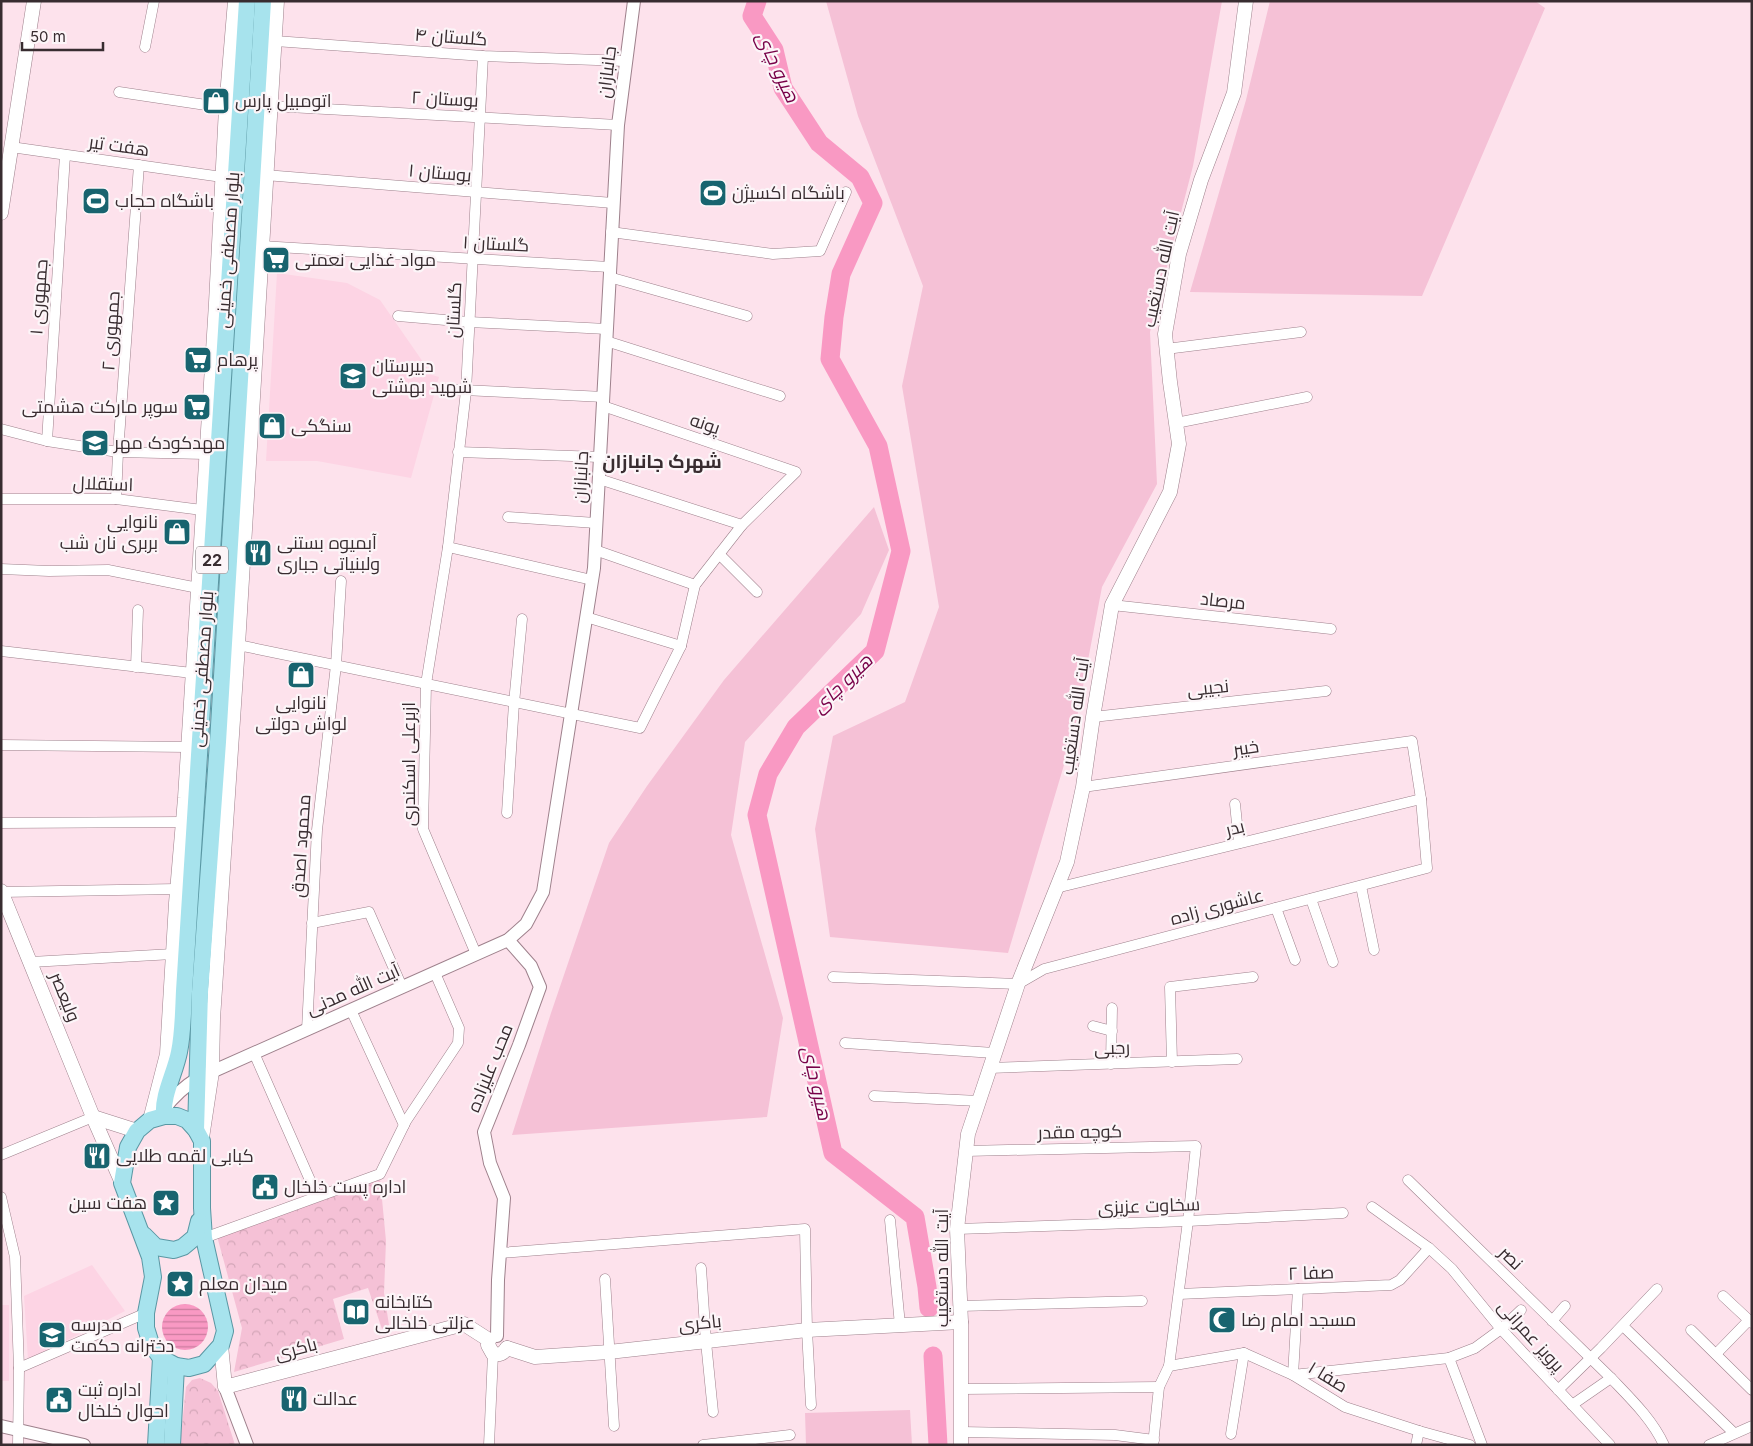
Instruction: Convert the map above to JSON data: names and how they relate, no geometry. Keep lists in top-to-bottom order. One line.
{"streets":{"main road":["بلوار مصطفی خمینی","آیت الله دستغیب","22","ولیعصر","باکری"],"street":["گلستان ۴","جانبازان","بوستان ۲","هفت تیر","بوستان ۱","گلستان ۱","جمهوری ۱","گلستان","جمهوری ۲","پونه","استقلال","مرصاد","نجیبی","خیبر","ازبرعلی اسکندری","بدر","محمود اصدق","عاشوری زاده","آیت‌ الله مدنی","رجبی","محب علیزاده","کوچه مقدر","سخاوت عزیزی","نصر","صفا ۲","پرویز عمرانی","صفا ۱"]},"crossings":[["گلستان ۴","جانبازان"],["گلستان ۴","گلستان"],["جانبازان","بوستان ۲"],["جانبازان","بوستان ۱"],["جانبازان","گلستان ۱"],["جانبازان","پونه"],["جانبازان","آیت‌ الله مدنی"],["جانبازان","محب علیزاده"],["بوستان ۲","گلستان"],["هفت تیر","جمهوری ۱"],["هفت تیر","جمهوری ۲"],["بوستان ۱","گلستان"],["گلستان ۱","گلستان"],["بلوار مصطفی خمینی","آیت‌ الله مدنی"],["بلوار مصطفی خمینی","ولیعصر"],["آیت الله دستغیب","مرصاد"],["آیت الله دستغیب","نجیبی"],["آیت الله دستغیب","خیبر"],["آیت الله دستغیب","بدر"],["آیت الله دستغیب","عاشوری زاده"],["آیت الله دستغیب","رجبی"],["آیت الله دستغیب","کوچه مقدر"],["آیت الله دستغیب","سخاوت عزیزی"],["آیت الله دستغیب","باکری"],["گلستان","پونه"],["گلستان","ازبرعلی اسکندری"],["جمهوری ۲","استقلال"],["خیبر","بدر"],["خیبر","عاشوری زاده"],["ازبرعلی اسکندری","آیت‌ الله مدنی"],["بدر","عاشوری زاده"],["محمود اصدق","آیت‌ الله مدنی"],["آیت‌ الله مدنی","ولیعصر"],["آیت‌ الله مدنی","محب علیزاده"],["محب علیزاده","باکری"],["کوچه مقدر","سخاوت عزیزی"],["صفا ۲","پرویز عمرانی"]],"districts":["شهرک جانبازان"],"water":["هیرو چای"],"places":{"shop":["اتومبیل پارس","سنگکی","نانوایی بربری نان شب","نانوایی لواش دولتی"],"sports":["باشگاه اکسیژن","باشگاه حجاب"],"supermarket":["مواد غذایی نعمتی","پرهام","سوپر مارکت هشمتی"],"school or university":["دبیرستان شهید بهشتی","مهدکودک مهر","مدرسه دخترانه حکمت"],"restaurant":["آبمیوه بستنی ولبنیاتی جباری","کبابی لقمه طلایی","عدالت"],"public building":["اداره پست خلخال","اداره ثبت احوال خلخال"],"place":["هفت سین","میدان معلم"],"library":["کتابخانه عزلتی خلخالی"],"mosque":["مسجد امام رضا"]},"scale_bar":"50 m"}
